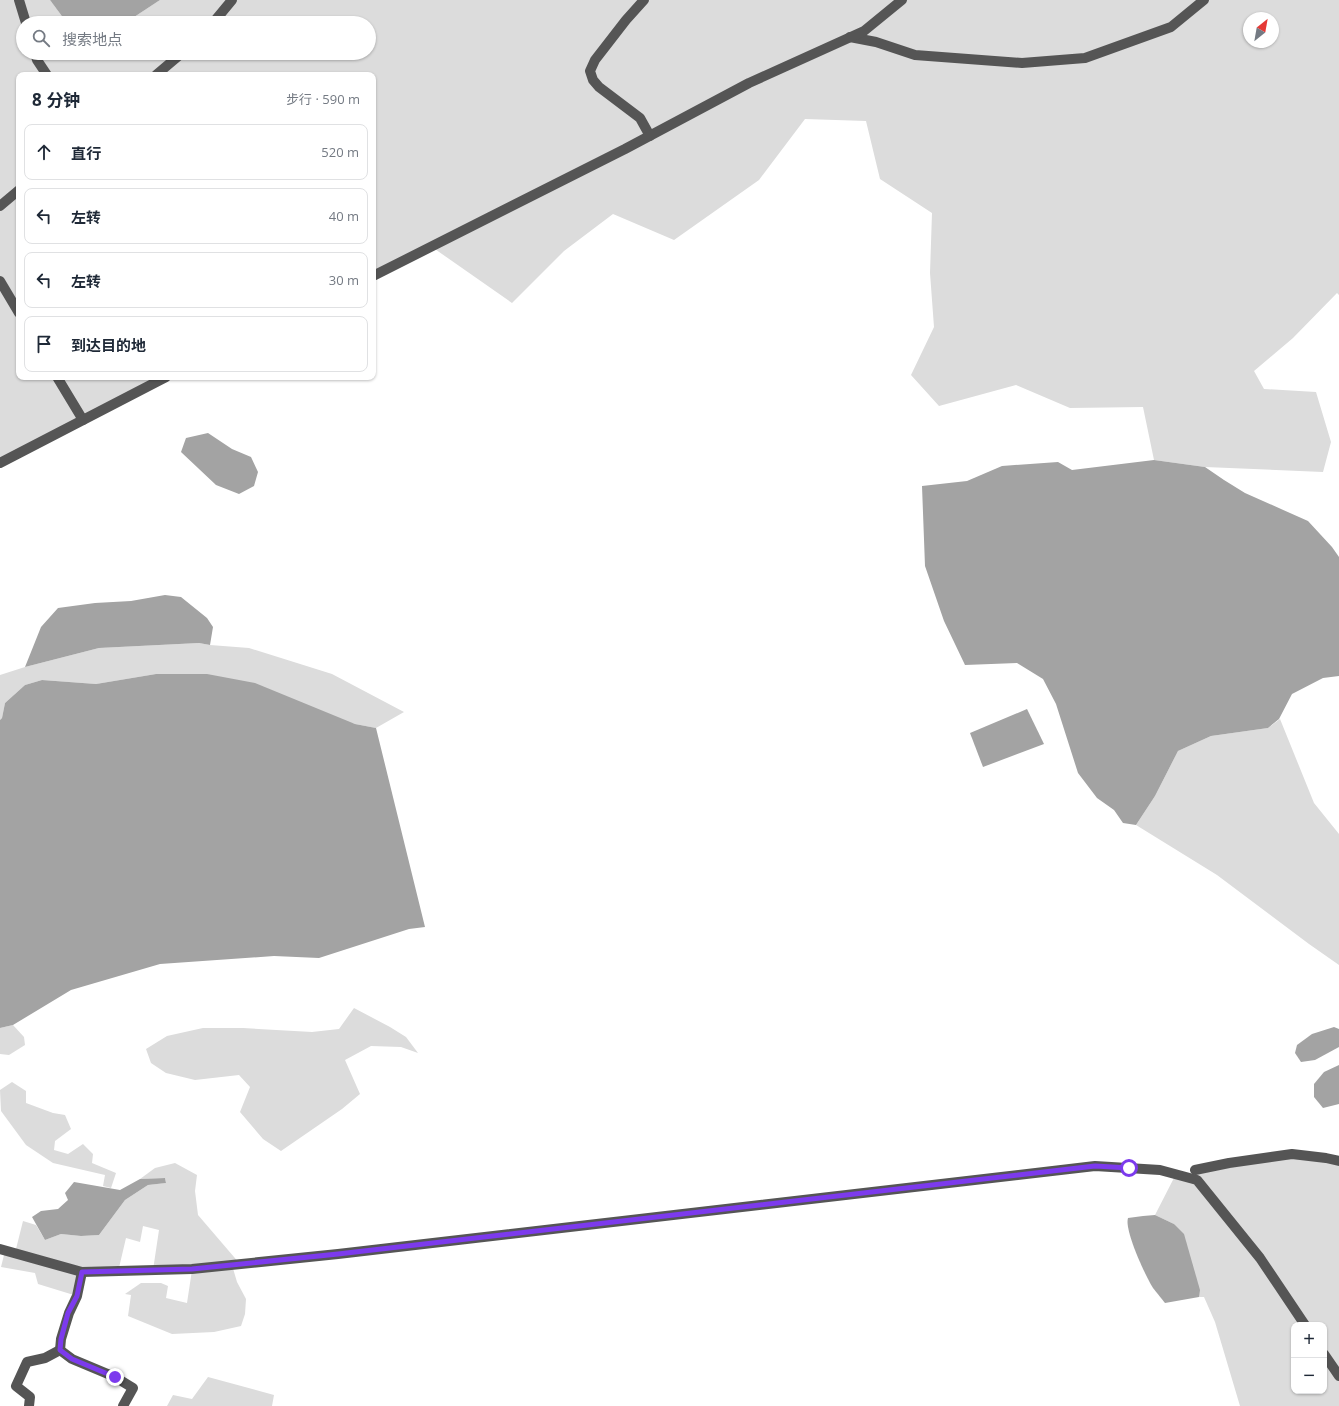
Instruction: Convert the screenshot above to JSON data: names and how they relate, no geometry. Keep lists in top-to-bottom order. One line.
{"north":"top right","page":{"search":"搜索地点","heading":["8 分钟","步行 · 590 m"],"list":[["直行","520 m"],["左转","40 m"],["左转","30 m"],"到达目的地"],"map_buttons":["+","−"]}}
